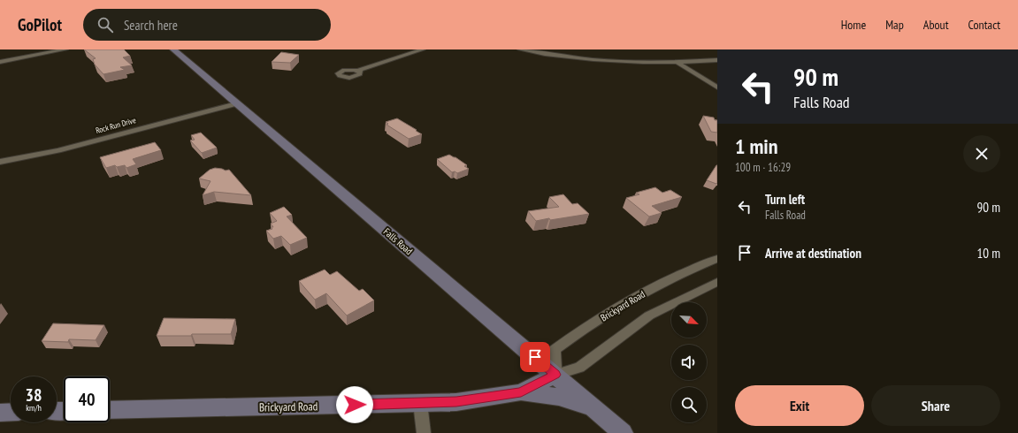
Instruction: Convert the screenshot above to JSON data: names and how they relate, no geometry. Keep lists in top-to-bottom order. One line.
{"streets":{"main road":["Falls Road","Brickyard Road"],"street":["Rock Run Drive"]},"crossings":[["Rock Run Drive","Falls Road"],["Falls Road","Brickyard Road"]],"north":"bottom right","page":{"header":"GoPilot","search":"Search here","nav":["Home","Map","About","Contact"],"turn":["90 m","Falls Road"],"heading":["1 min","100 m · 16:29"],"list":[{"name":"Turn left","note":"Falls Road","value":"90 m"},{"name":"Arrive at destination","value":"10 m"}],"speed":"38 km/h","limit":"40","buttons":["Exit","Share"]}}
